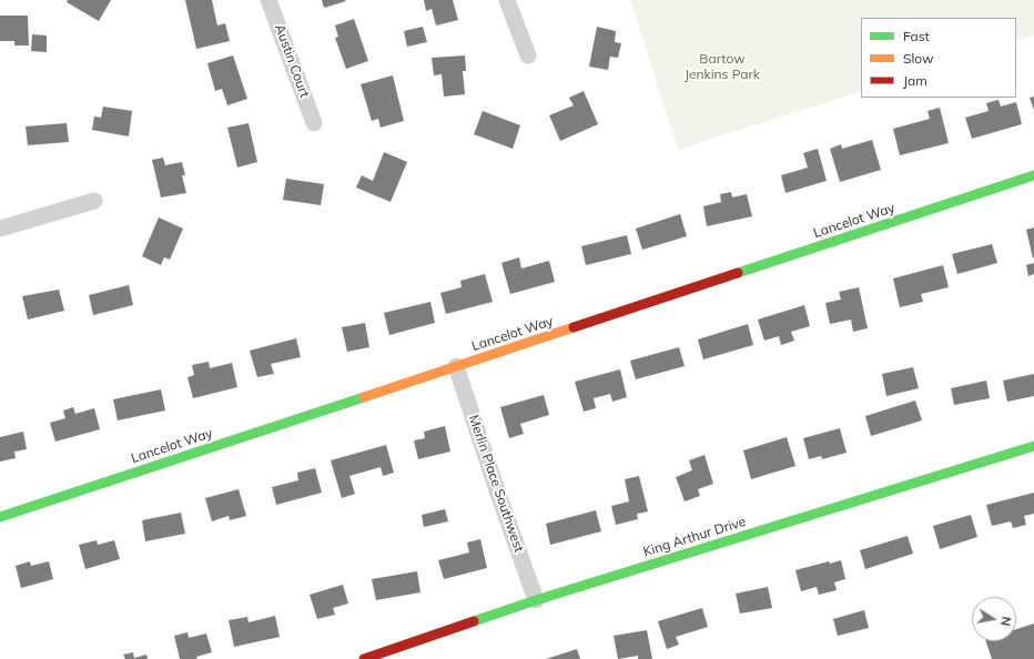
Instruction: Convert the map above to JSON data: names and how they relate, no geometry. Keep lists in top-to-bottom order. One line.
{"streets":{"street":["Austin Court","Lancelot Way","Merlin Place Southwest","King Arthur Drive"]},"crossings":[["Lancelot Way","Merlin Place Southwest"],["Merlin Place Southwest","King Arthur Drive"]],"parks":["Bartow Jenkins Park"],"legend":["Fast","Slow","Jam"],"north":"right"}
